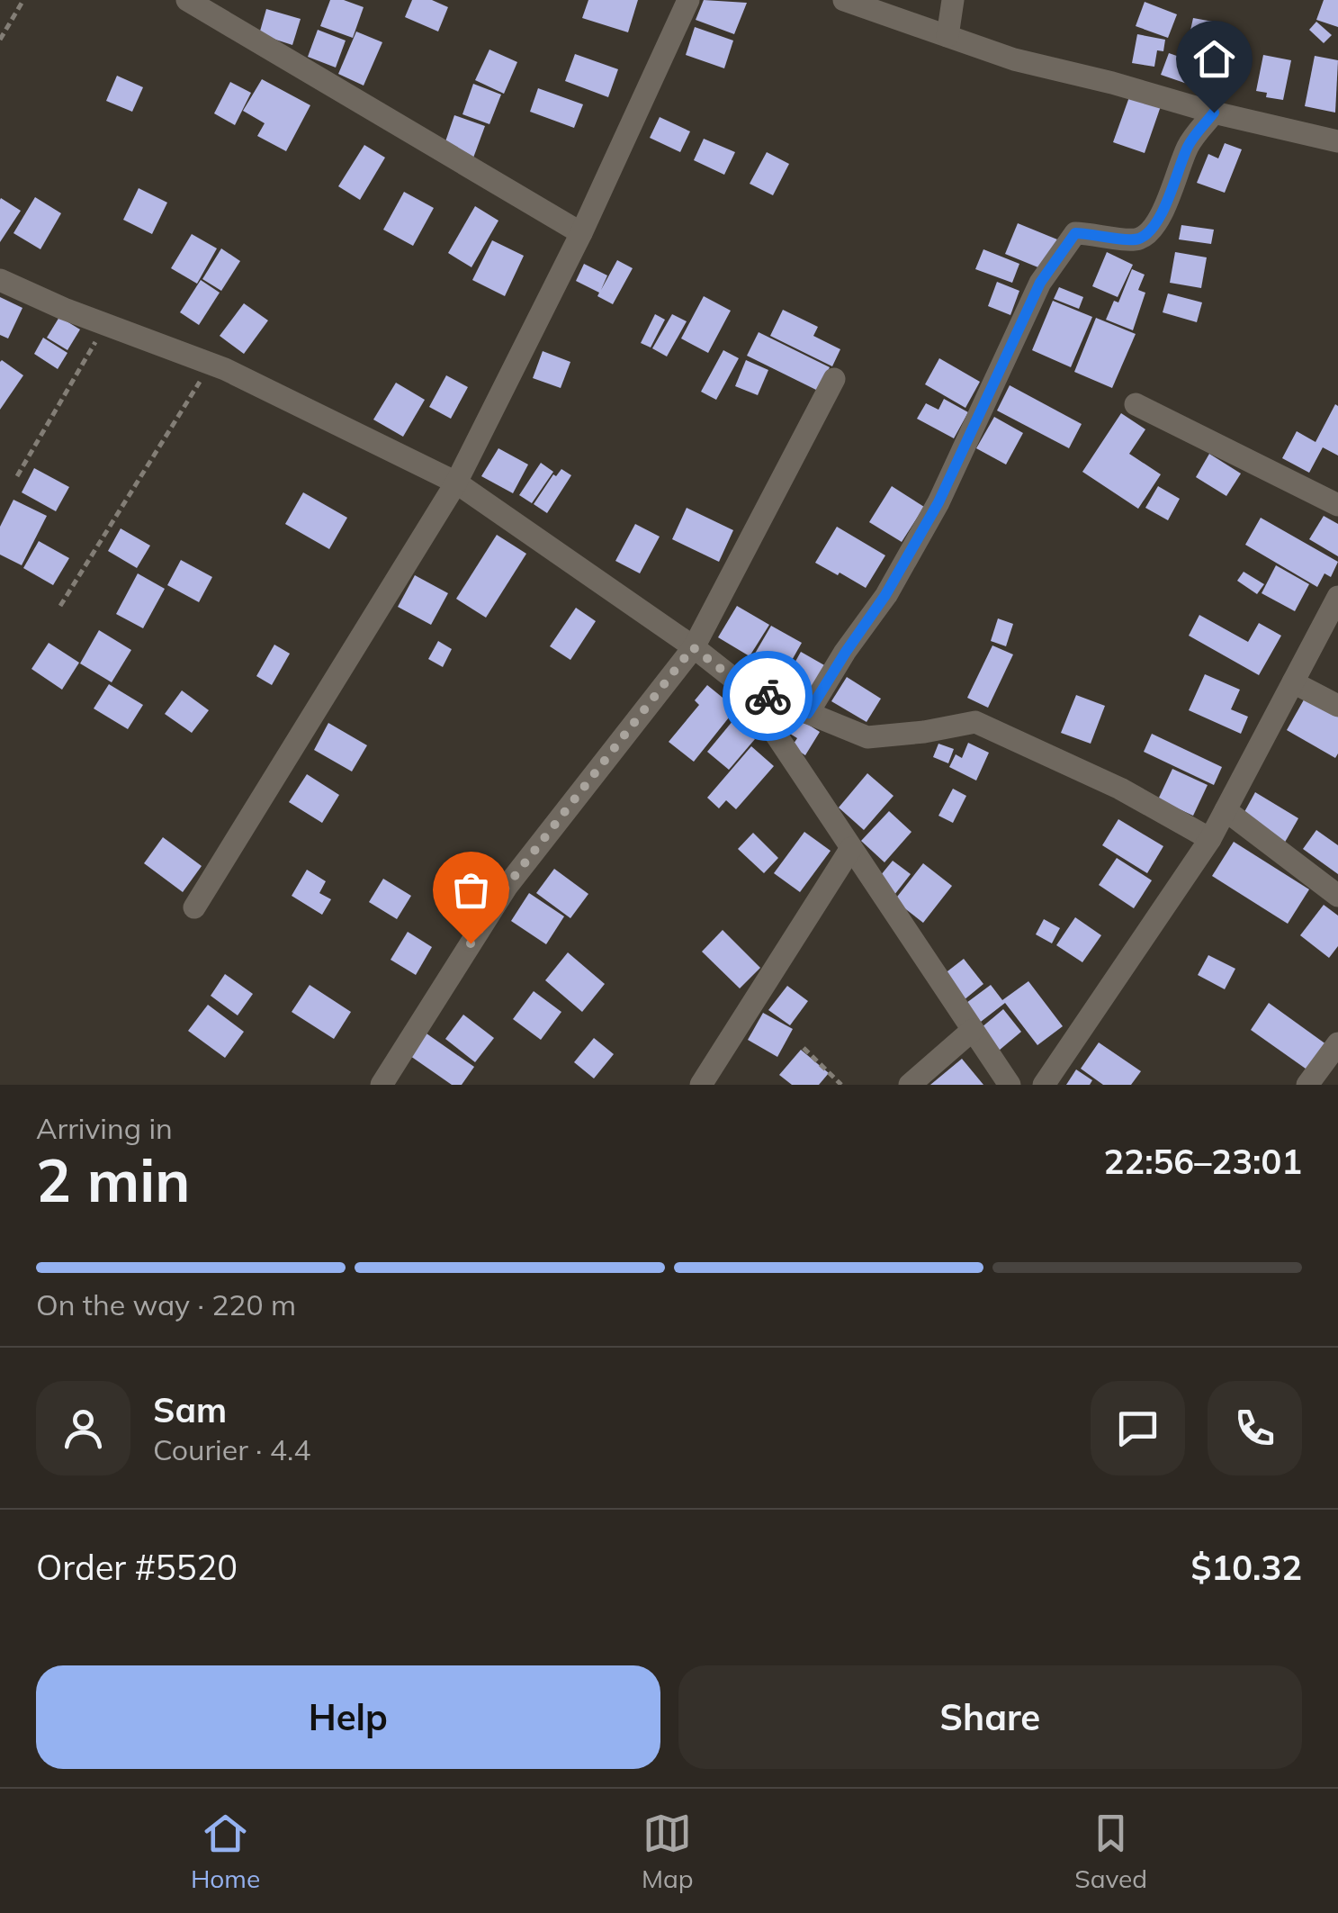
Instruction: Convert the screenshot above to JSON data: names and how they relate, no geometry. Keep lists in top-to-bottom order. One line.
{"page":{"heading":["2 min","Arriving in","22:56–23:01"],"panel":["Sam","Courier · 4.4","Order #5520","$10.32"],"bar":"On the way · 220 m","buttons":["Help","Share"],"tabs":["Home","Map","Saved"]}}
